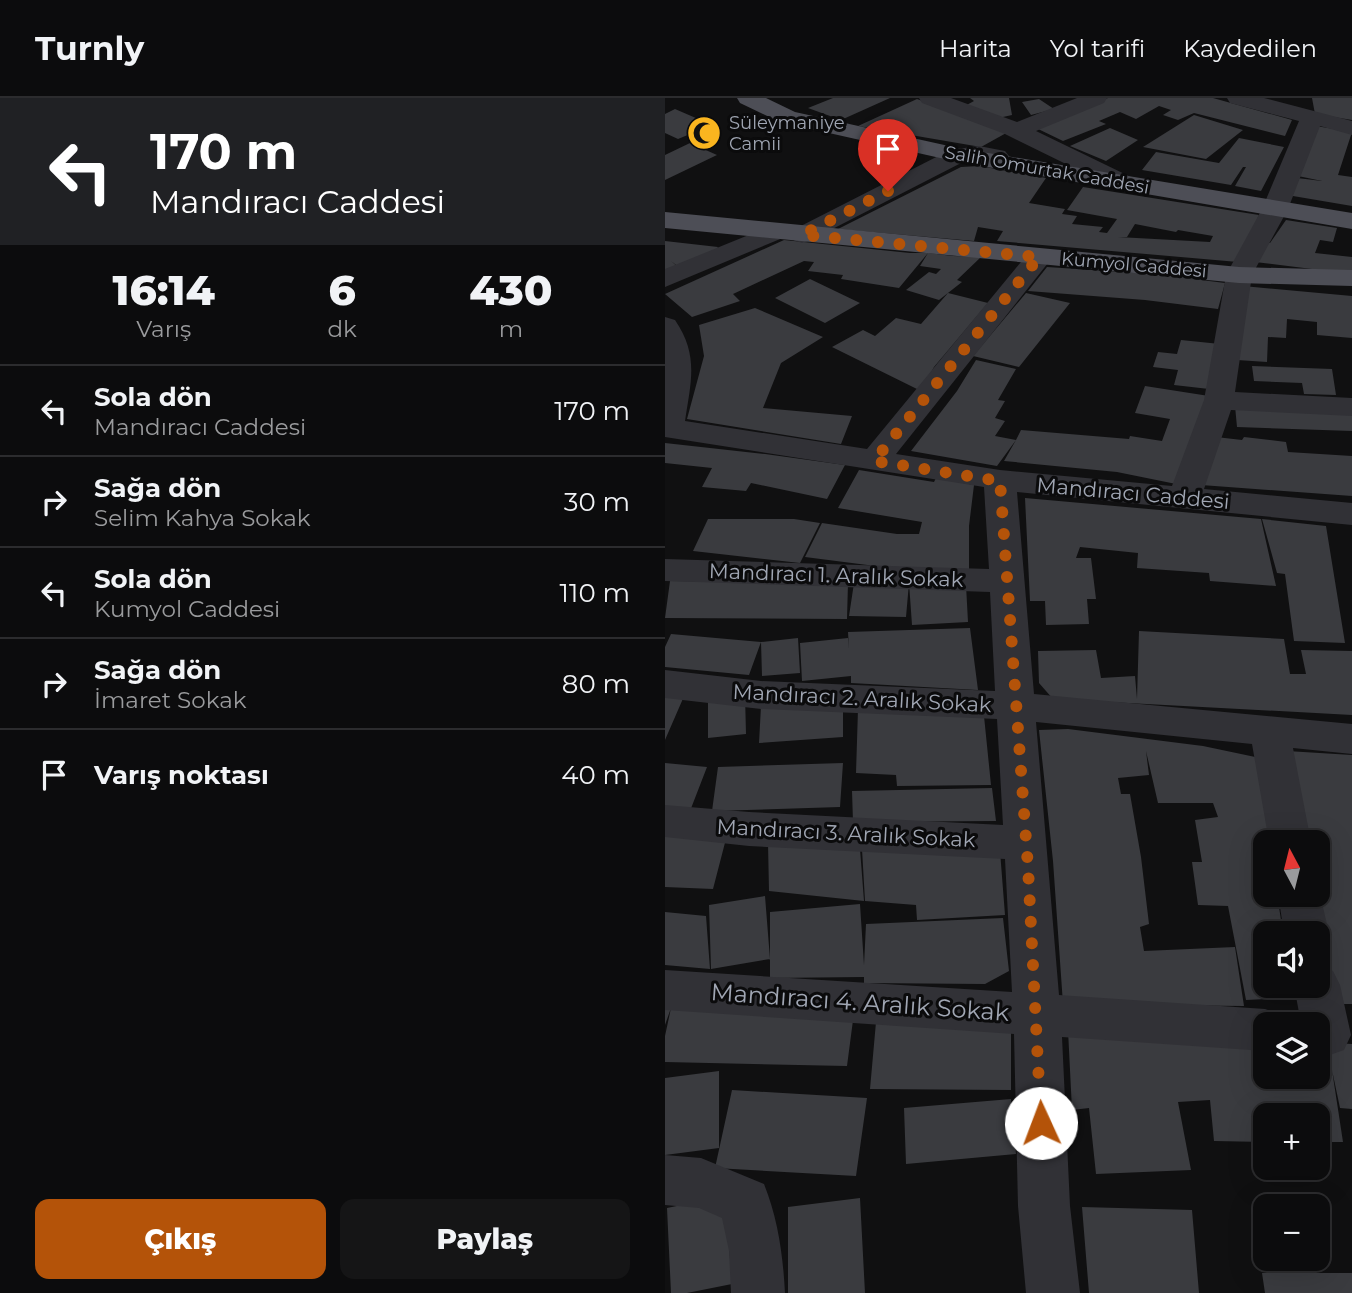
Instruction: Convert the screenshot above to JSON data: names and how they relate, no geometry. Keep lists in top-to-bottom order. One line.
{"streets":{"main road":["Salih Omurtak Caddesi","Kumyol Caddesi"],"street":["Mandıracı Caddesi","Mandıracı 1. Aralık Sokak","Mandıracı 2. Aralık Sokak","Mandıracı 3. Aralık Sokak","Mandıracı 4. Aralık Sokak"]},"places":{"mosque":["Süleymaniye Camii"]},"north":"top","page":{"header":"Turnly","nav":["Harita","Yol tarifi","Kaydedilen"],"turn":["170 m","Mandıracı Caddesi"],"eta":["16:14","Varış","6","dk","430","m"],"list":[{"name":"Sola dön","note":"Mandıracı Caddesi","value":"170 m"},{"name":"Sağa dön","note":"Selim Kahya Sokak","value":"30 m"},{"name":"Sola dön","note":"Kumyol Caddesi","value":"110 m"},{"name":"Sağa dön","note":"İmaret Sokak","value":"80 m"},{"name":"Varış noktası","value":"40 m"}],"map_buttons":["+","−"],"buttons":["Çıkış","Paylaş"]}}
